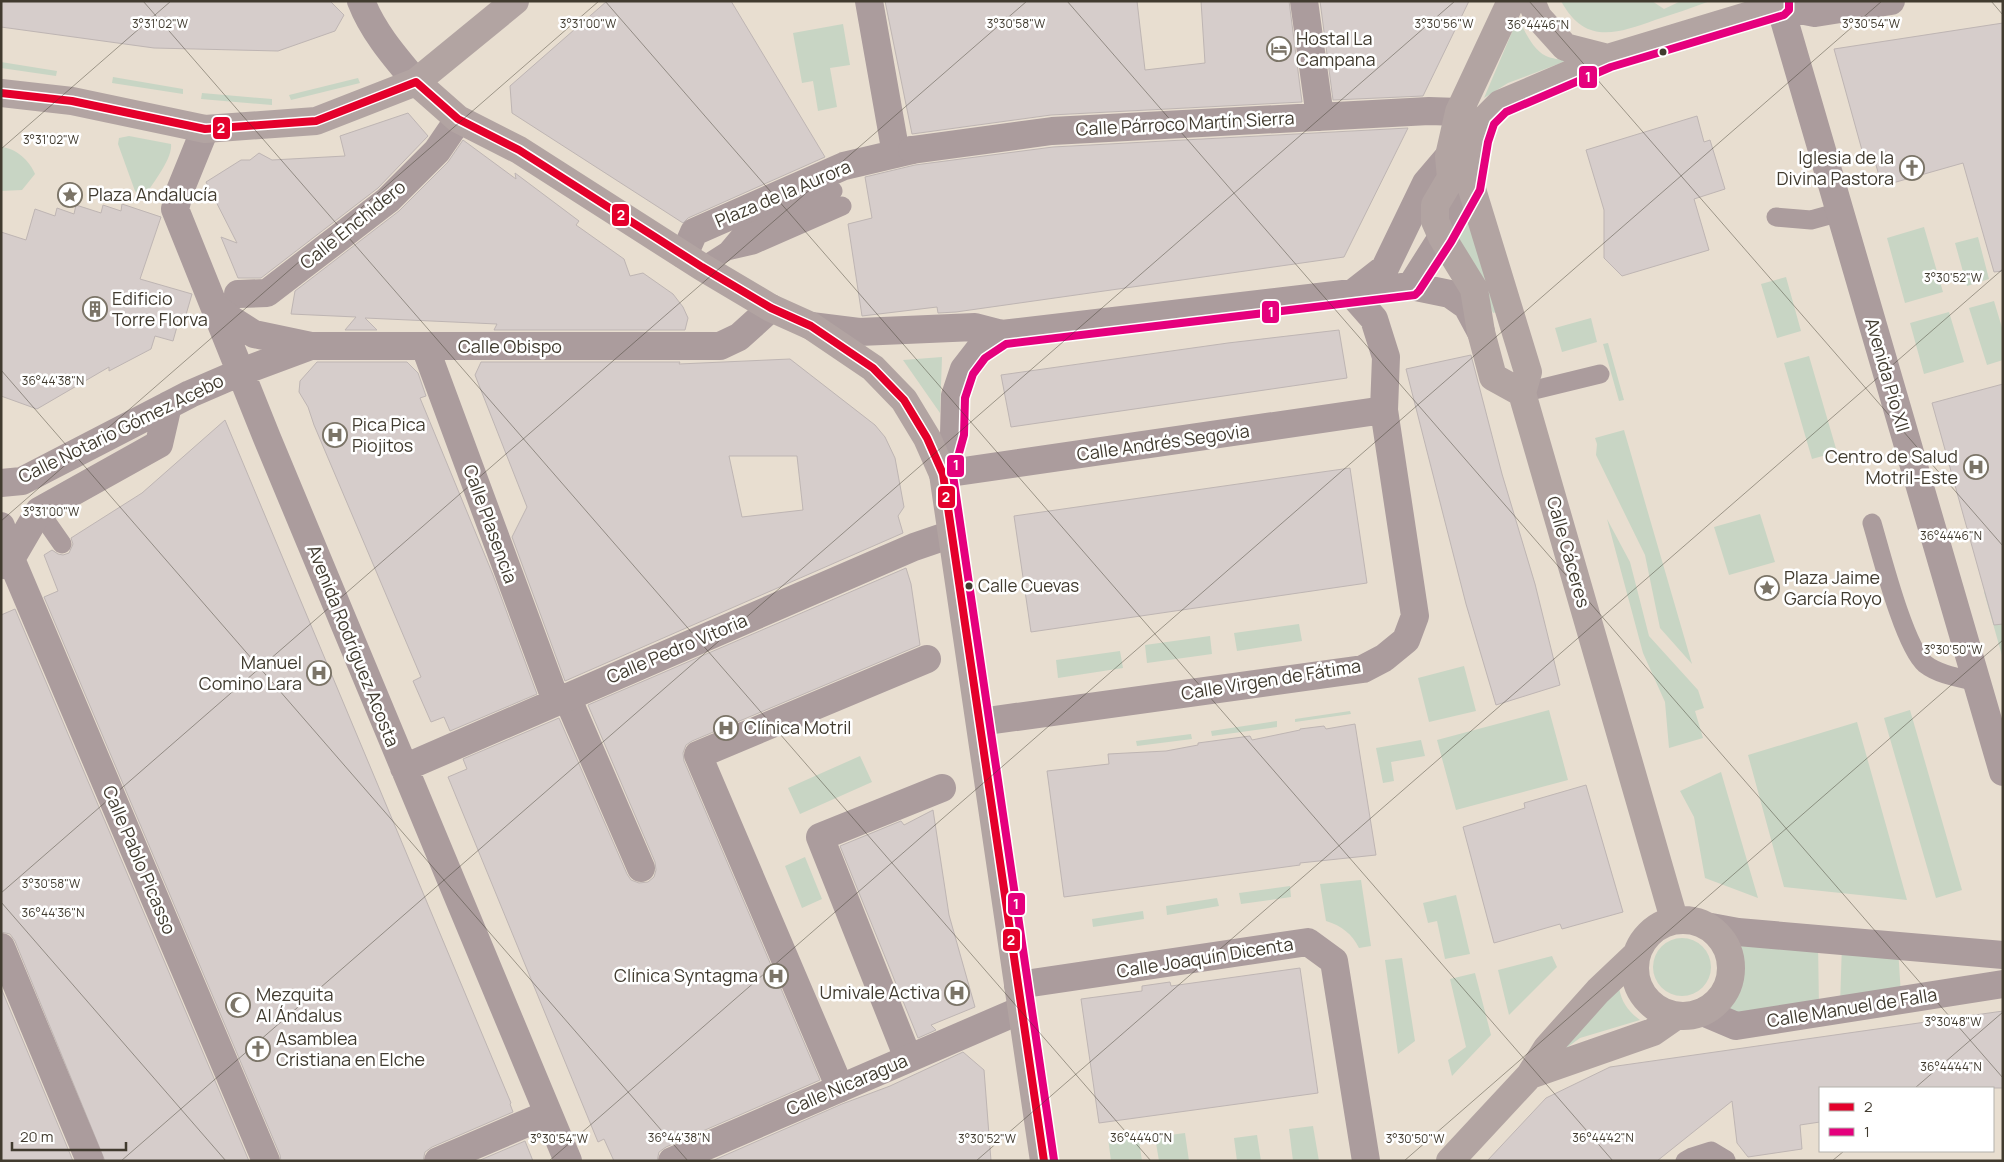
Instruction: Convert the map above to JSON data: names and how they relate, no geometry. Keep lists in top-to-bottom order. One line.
{"streets":{"main road":["Calle Cáceres"],"street":["Calle Párroco Martín Sierra","Plaza de la Aurora","Calle Enchidero","Calle Obispo","Avenida Pío XII","Calle Notario Gómez Acebo","Calle Andrés Segovia","Calle Plasencia","Avenida Rodríguez Acosta","Calle Pedro Vitoria","Calle Virgen de Fátima","Calle Pablo Picasso","Calle Joaquín Dicenta","Calle Manuel de Falla","Calle Nicaragua"]},"crossings":[["Calle Párroco Martín Sierra","Plaza de la Aurora"],["Calle Obispo","Calle Notario Gómez Acebo"],["Calle Obispo","Calle Plasencia"],["Calle Obispo","Avenida Rodríguez Acosta"],["Calle Notario Gómez Acebo","Avenida Rodríguez Acosta"],["Calle Andrés Segovia","Calle Virgen de Fátima"],["Calle Plasencia","Calle Pedro Vitoria"],["Calle Cáceres","Calle Manuel de Falla"],["Avenida Rodríguez Acosta","Calle Pedro Vitoria"],["Calle Joaquín Dicenta","Calle Nicaragua"]],"places":{"hotel":["Hostal La Campana"],"church":["Iglesia de la Divina Pastora","Asamblea Cristiana en Elche"],"place":["Plaza Andalucía","Plaza Jaime García Royo"],"building":["Edificio Torre Florva"],"hospital":["Pica Pica Piojitos","Centro de Salud Motril-Este","Manuel Comino Lara","Clínica Motril","Clínica Syntagma","Umivale Activa"],"other":["Calle Cuevas"],"mosque":["Mezquita Al Ándalus"]},"lines":["transit line 1","transit line 2"],"legend":["2","1"],"scale_bar":"20 m","coordinates":["3°31'02\"W","3°31'00\"W","3°30'58\"W","3°30'56\"W","3°30'54\"W","36°44'46\"N","3°30'52\"W","36°44'38\"N","3°30'50\"W","36°44'36\"N","3°30'48\"W","36°44'44\"N","36°44'40\"N","36°44'42\"N"]}
